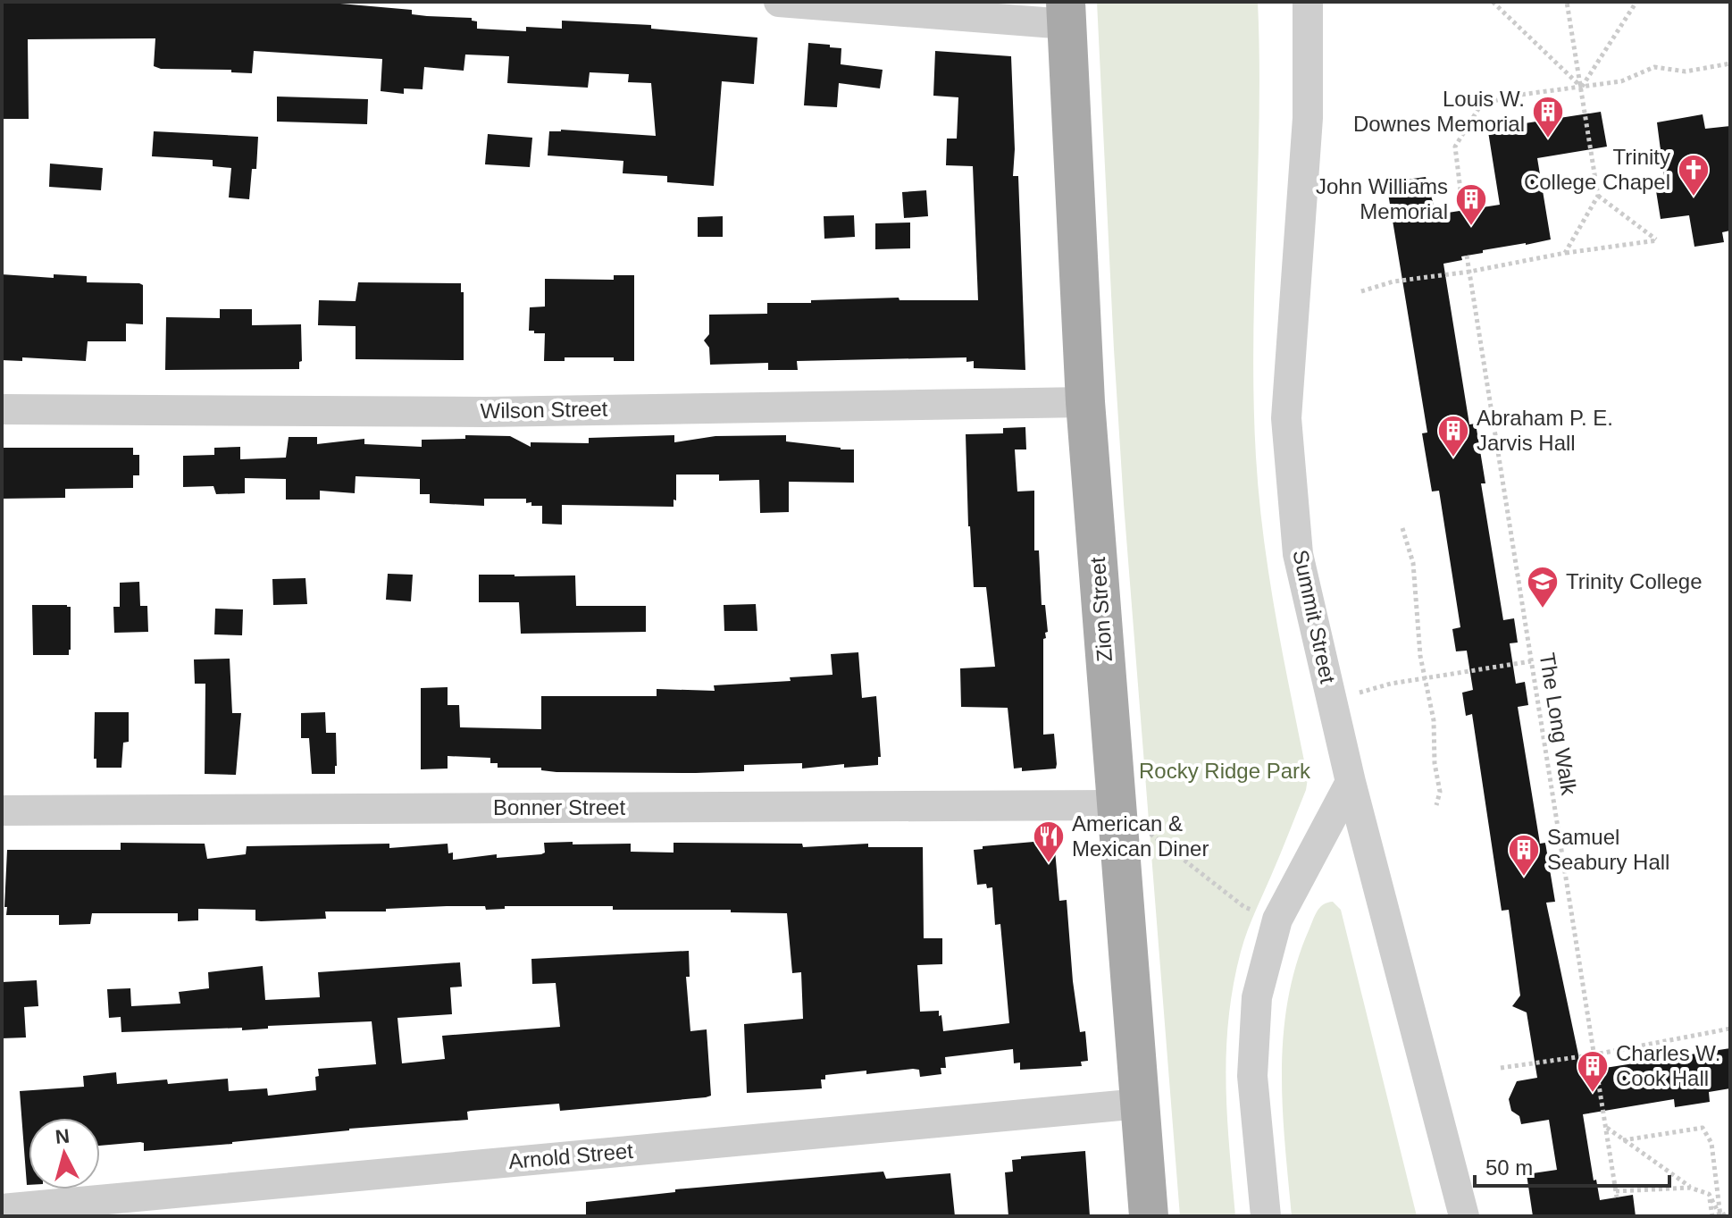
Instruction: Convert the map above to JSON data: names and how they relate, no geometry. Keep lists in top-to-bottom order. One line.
{"streets":{"main road":["Zion Street"],"street":["Wilson Street","Summit Street","Bonner Street","Arnold Street"],"path":["The Long Walk"]},"crossings":[["Wilson Street","Zion Street"],["Zion Street","Bonner Street"],["Zion Street","Arnold Street"]],"parks":["Rocky Ridge Park"],"places":{"building":["Louis W. Downes Memorial","John Williams Memorial","Abraham P. E. Jarvis Hall","Samuel Seabury Hall","Charles W. Cook Hall"],"church":["Trinity College Chapel"],"school or university":["Trinity College"],"restaurant":["American & Mexican Diner"]},"scale_bar":"50 m","north":"top"}
